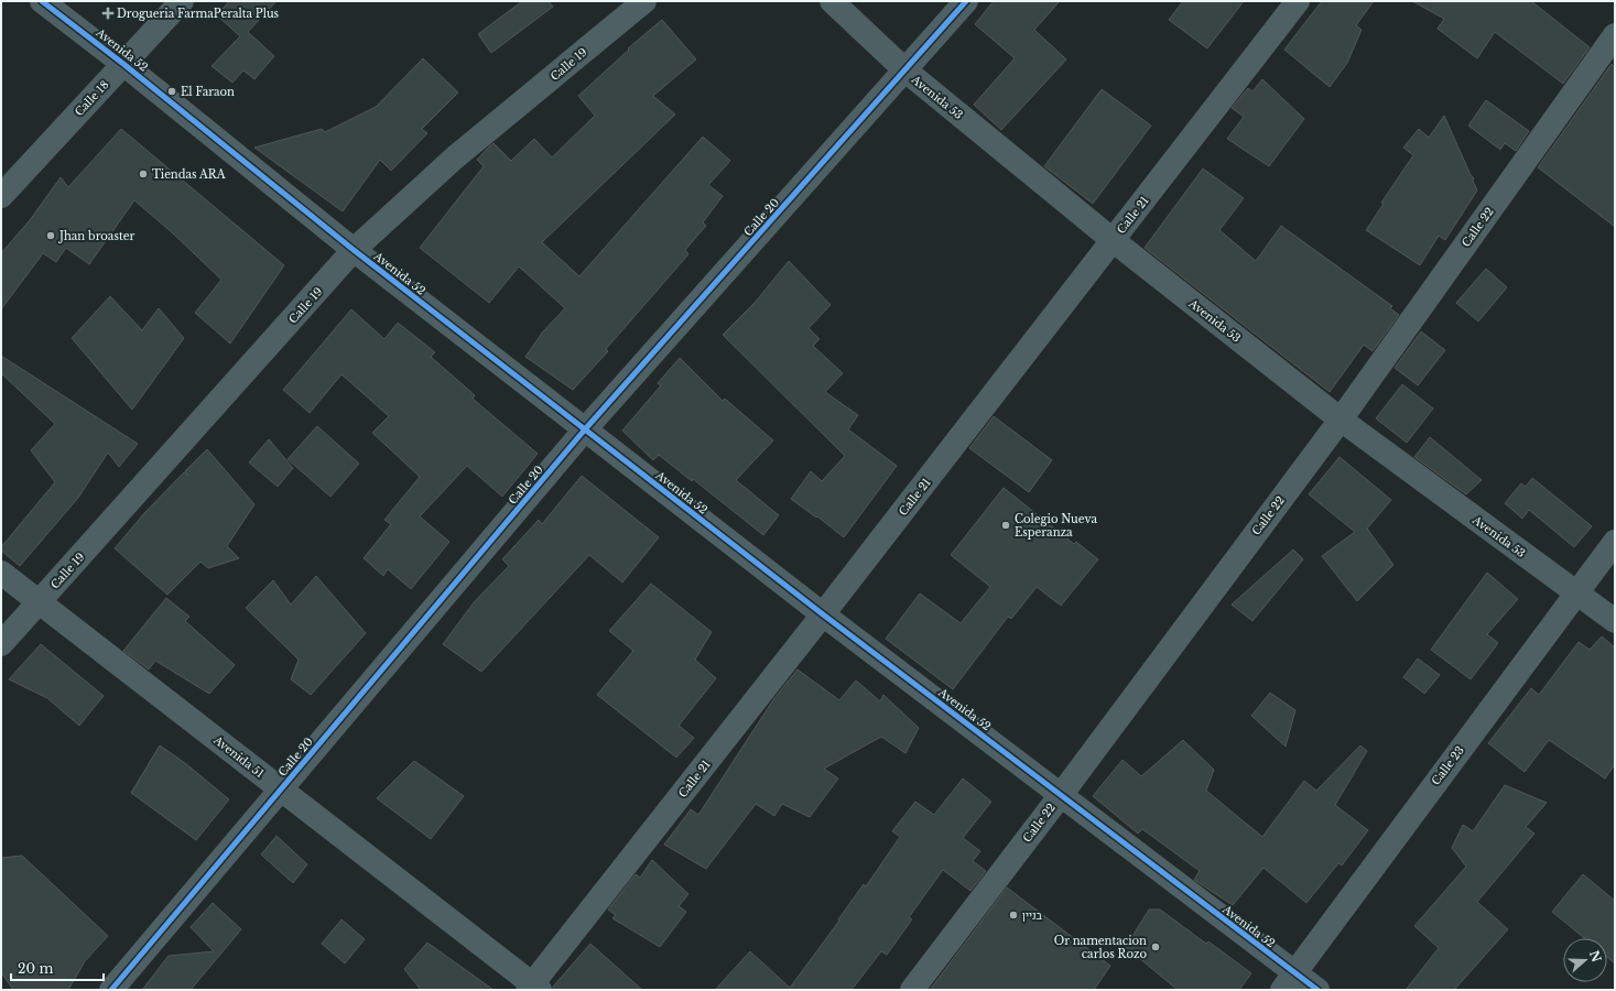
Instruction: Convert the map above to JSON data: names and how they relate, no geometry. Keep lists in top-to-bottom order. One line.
{"streets":{"street":["Avenida 52","Calle 19","Avenida 53","Calle 18","Calle 21","Calle 20","Calle 22","Avenida 51","Calle 23"]},"crossings":[["Avenida 52","Calle 19"],["Avenida 52","Calle 18"],["Avenida 52","Calle 21"],["Avenida 52","Calle 20"],["Avenida 52","Calle 22"],["Avenida 52","Calle 23"],["Calle 19","Avenida 51"],["Avenida 53","Calle 21"],["Avenida 53","Calle 20"],["Avenida 53","Calle 22"],["Avenida 53","Calle 23"],["Calle 21","Avenida 51"],["Calle 20","Avenida 51"]],"places":{"health":["Drogueria FarmaPeralta Plus"],"other":["El Faraon","Tiendas ARA","Jhan broaster","Colegio Nueva Esperanza","בניין","Or namentacion carlos Rozo"]},"scale_bar":"20 m","north":"right"}
